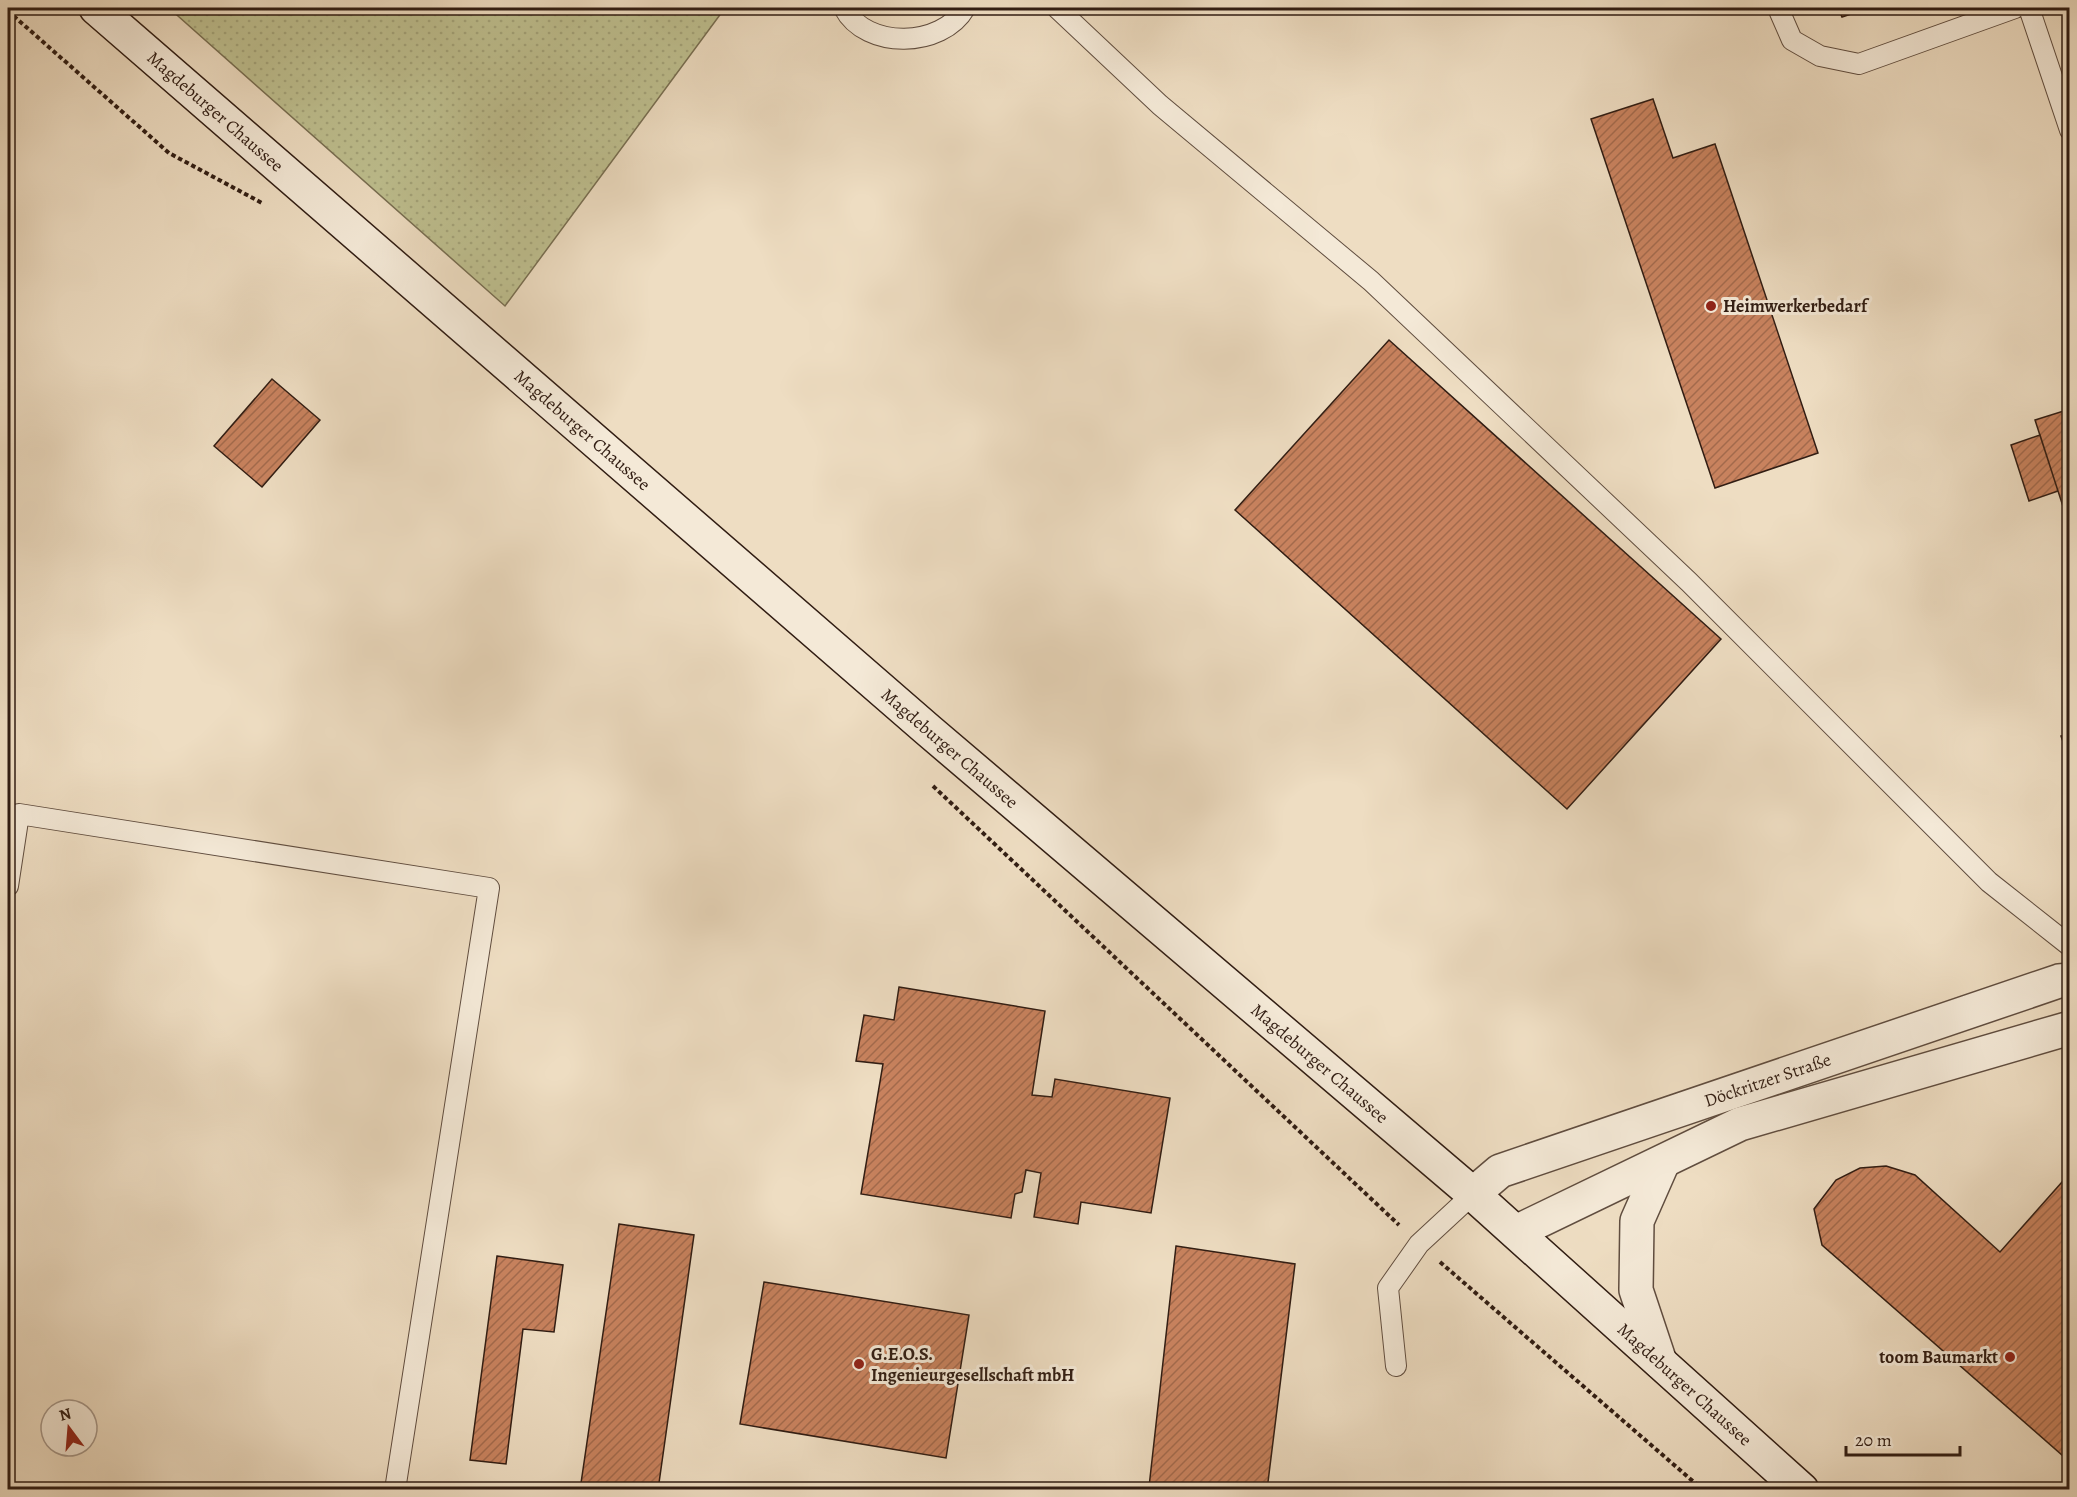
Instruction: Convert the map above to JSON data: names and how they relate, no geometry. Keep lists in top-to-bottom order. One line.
{"streets":{"main road":["Magdeburger Chaussee","Döckritzer Straße"]},"crossings":[["Magdeburger Chaussee","Döckritzer Straße"]],"places":["Heimwerkerbedarf","toom Baumarkt","G.E.O.S. Ingenieurgesellschaft mbH"],"scale_bar":"20 m","north":"top"}
